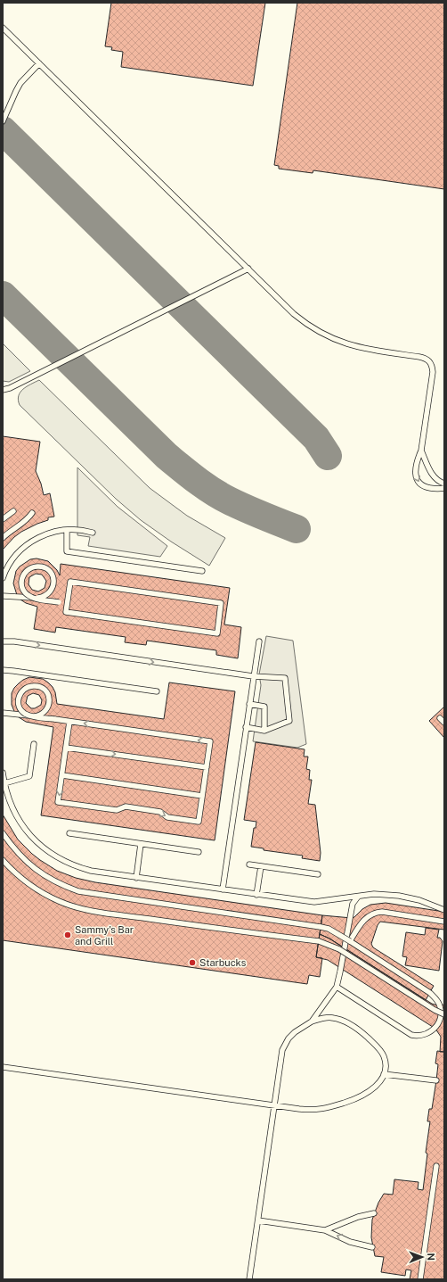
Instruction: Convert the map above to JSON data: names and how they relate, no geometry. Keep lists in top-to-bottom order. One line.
{"places":["Sammy's Bar and Grill","Starbucks"],"north":"right"}
